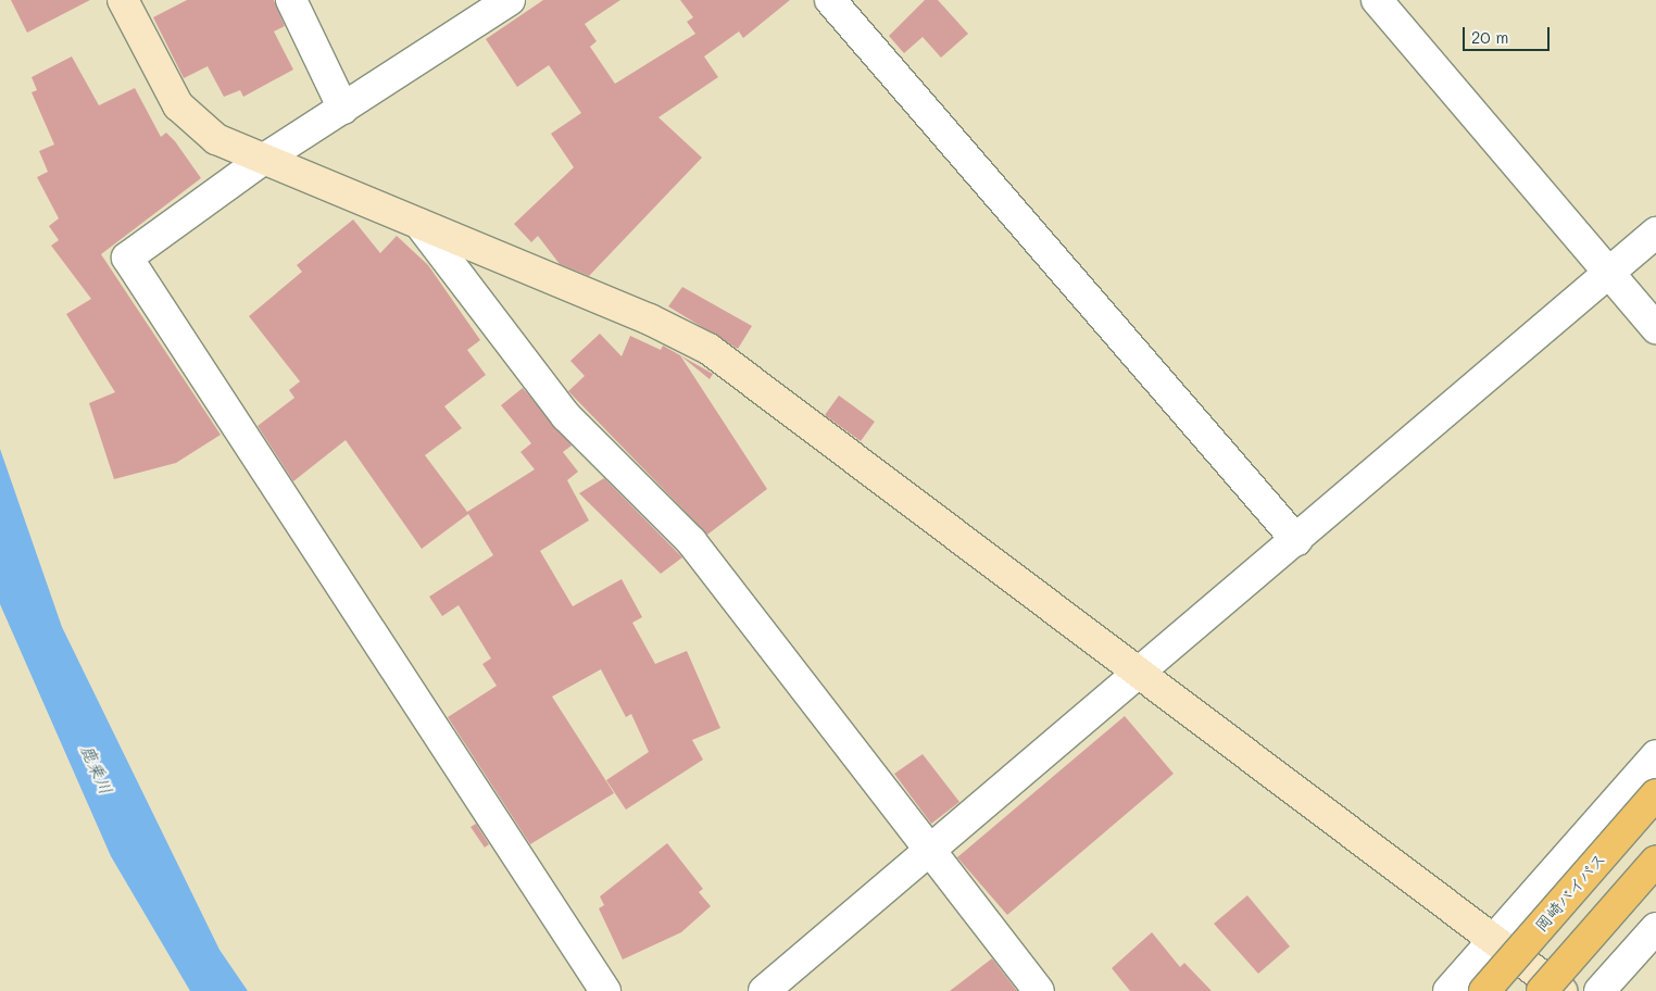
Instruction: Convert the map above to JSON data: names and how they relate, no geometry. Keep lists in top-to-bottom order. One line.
{"streets":{"highway":["岡崎バイパス"]},"water":["鹿乗川"],"scale_bar":"20 m"}
